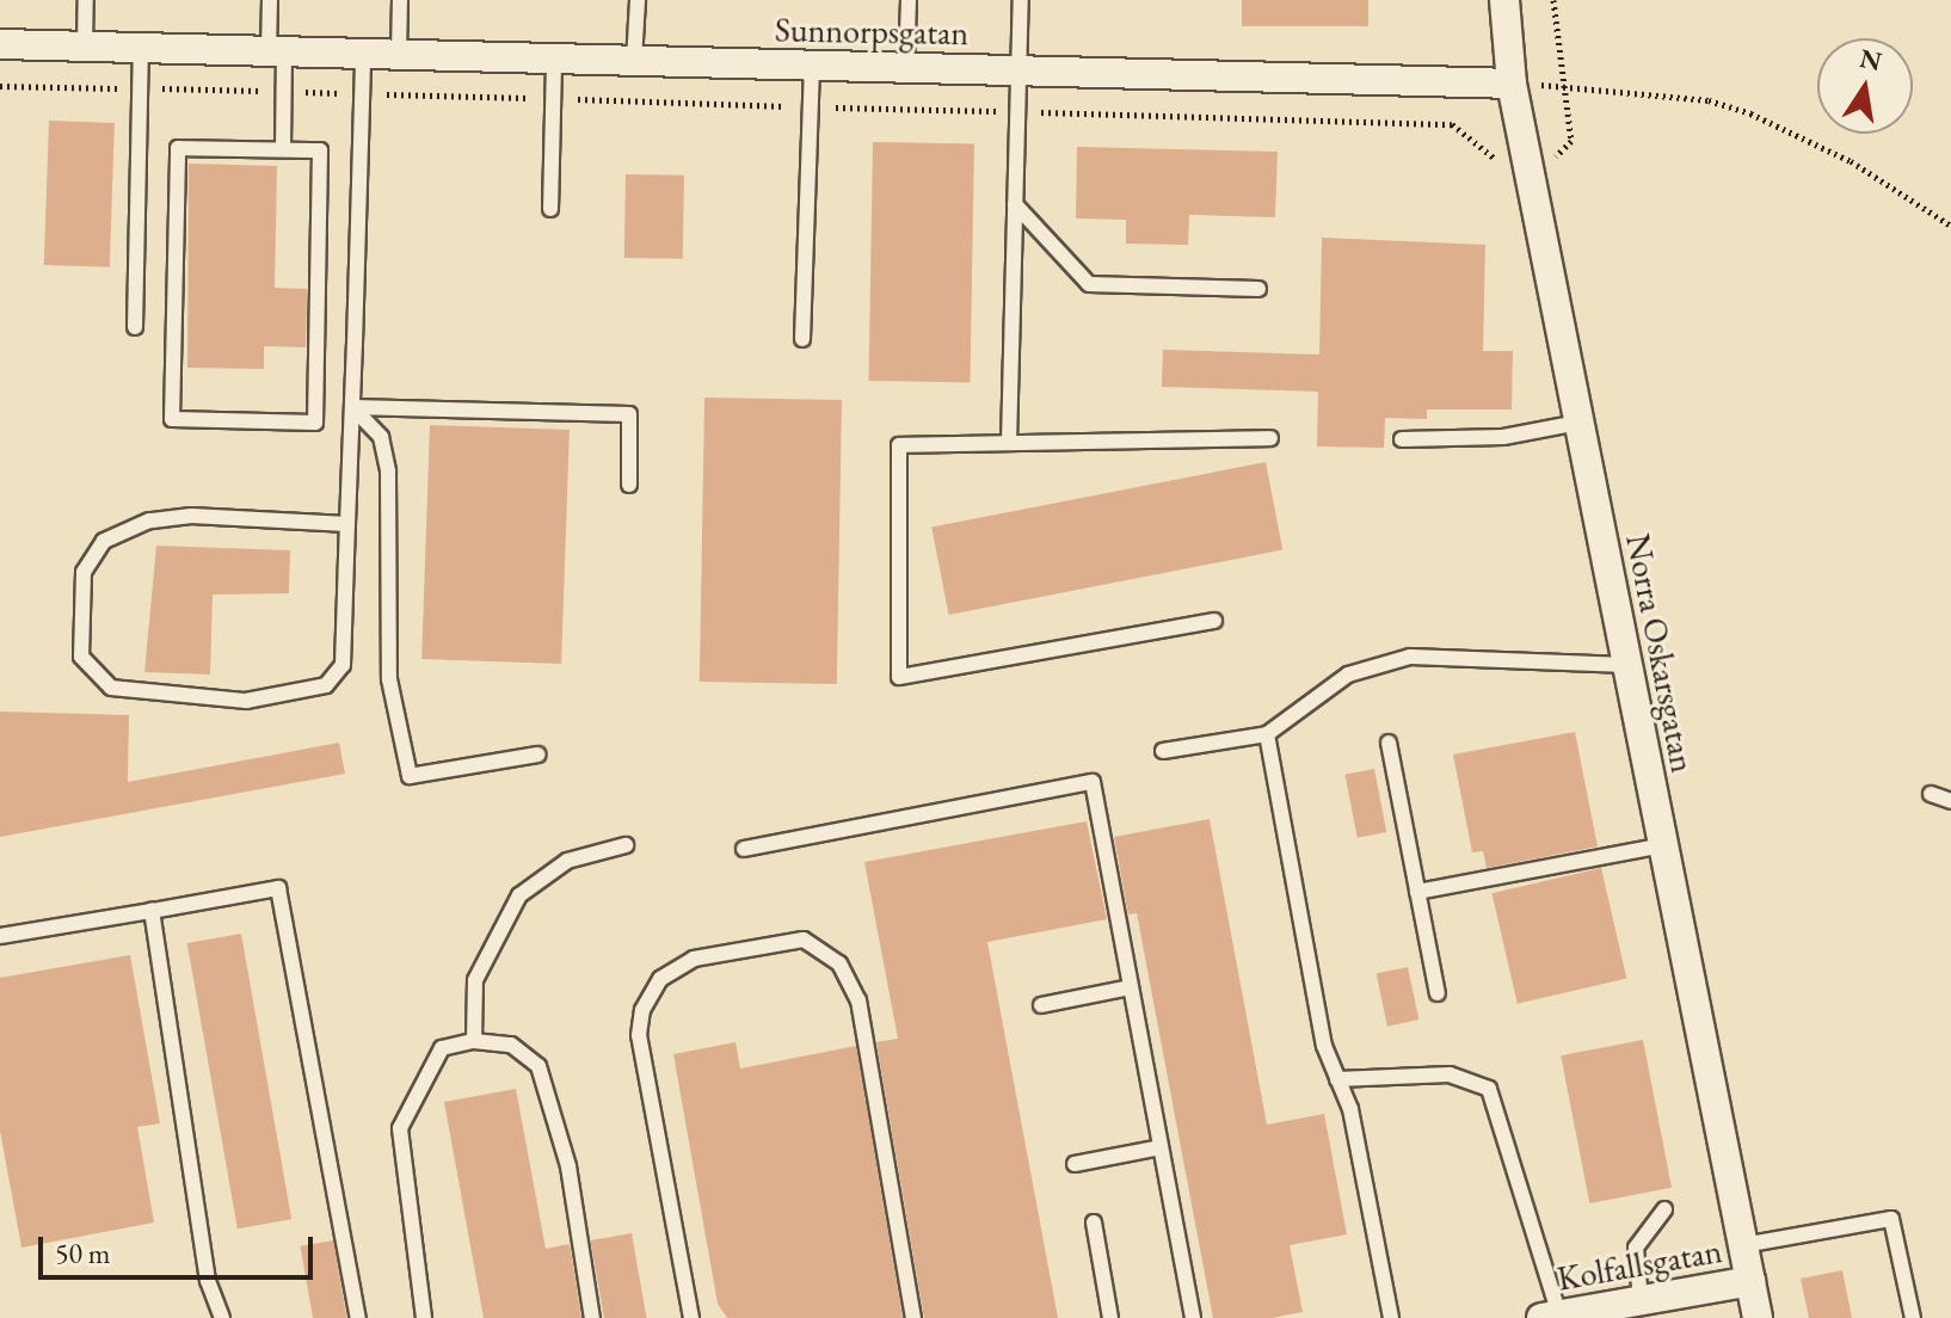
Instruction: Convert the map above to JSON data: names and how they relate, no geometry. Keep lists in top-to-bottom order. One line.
{"streets":{"street":["Sunnorpsgatan","Norra Oskarsgatan","Kolfallsgatan"]},"crossings":[["Sunnorpsgatan","Norra Oskarsgatan"],["Norra Oskarsgatan","Kolfallsgatan"]],"scale_bar":"50 m","north":"top"}
